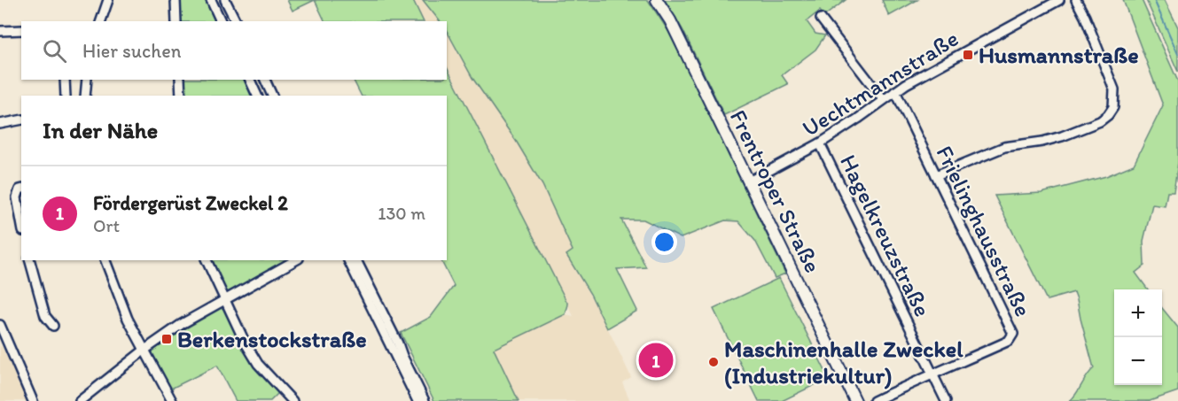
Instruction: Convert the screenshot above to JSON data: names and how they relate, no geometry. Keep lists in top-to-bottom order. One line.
{"streets":{"main road":["Frentroper Straße"],"street":["Uechtmannstraße","Frielinghausstraße","Hagelkreuzstraße"]},"crossings":[["Uechtmannstraße","Frentroper Straße"],["Uechtmannstraße","Frielinghausstraße"],["Uechtmannstraße","Hagelkreuzstraße"],["Frielinghausstraße","Hagelkreuzstraße"]],"places":{"transit":["Husmannstraße","Berkenstockstraße"],"other":["Maschinenhalle Zweckel (Industriekultur)"]},"page":{"search":"Hier suchen","heading":"In der Nähe","list":[{"mark":"1","name":"Fördergerüst Zweckel 2","note":"Ort","value":"130 m"}],"map_buttons":["+","−"],"pins":"1"}}
